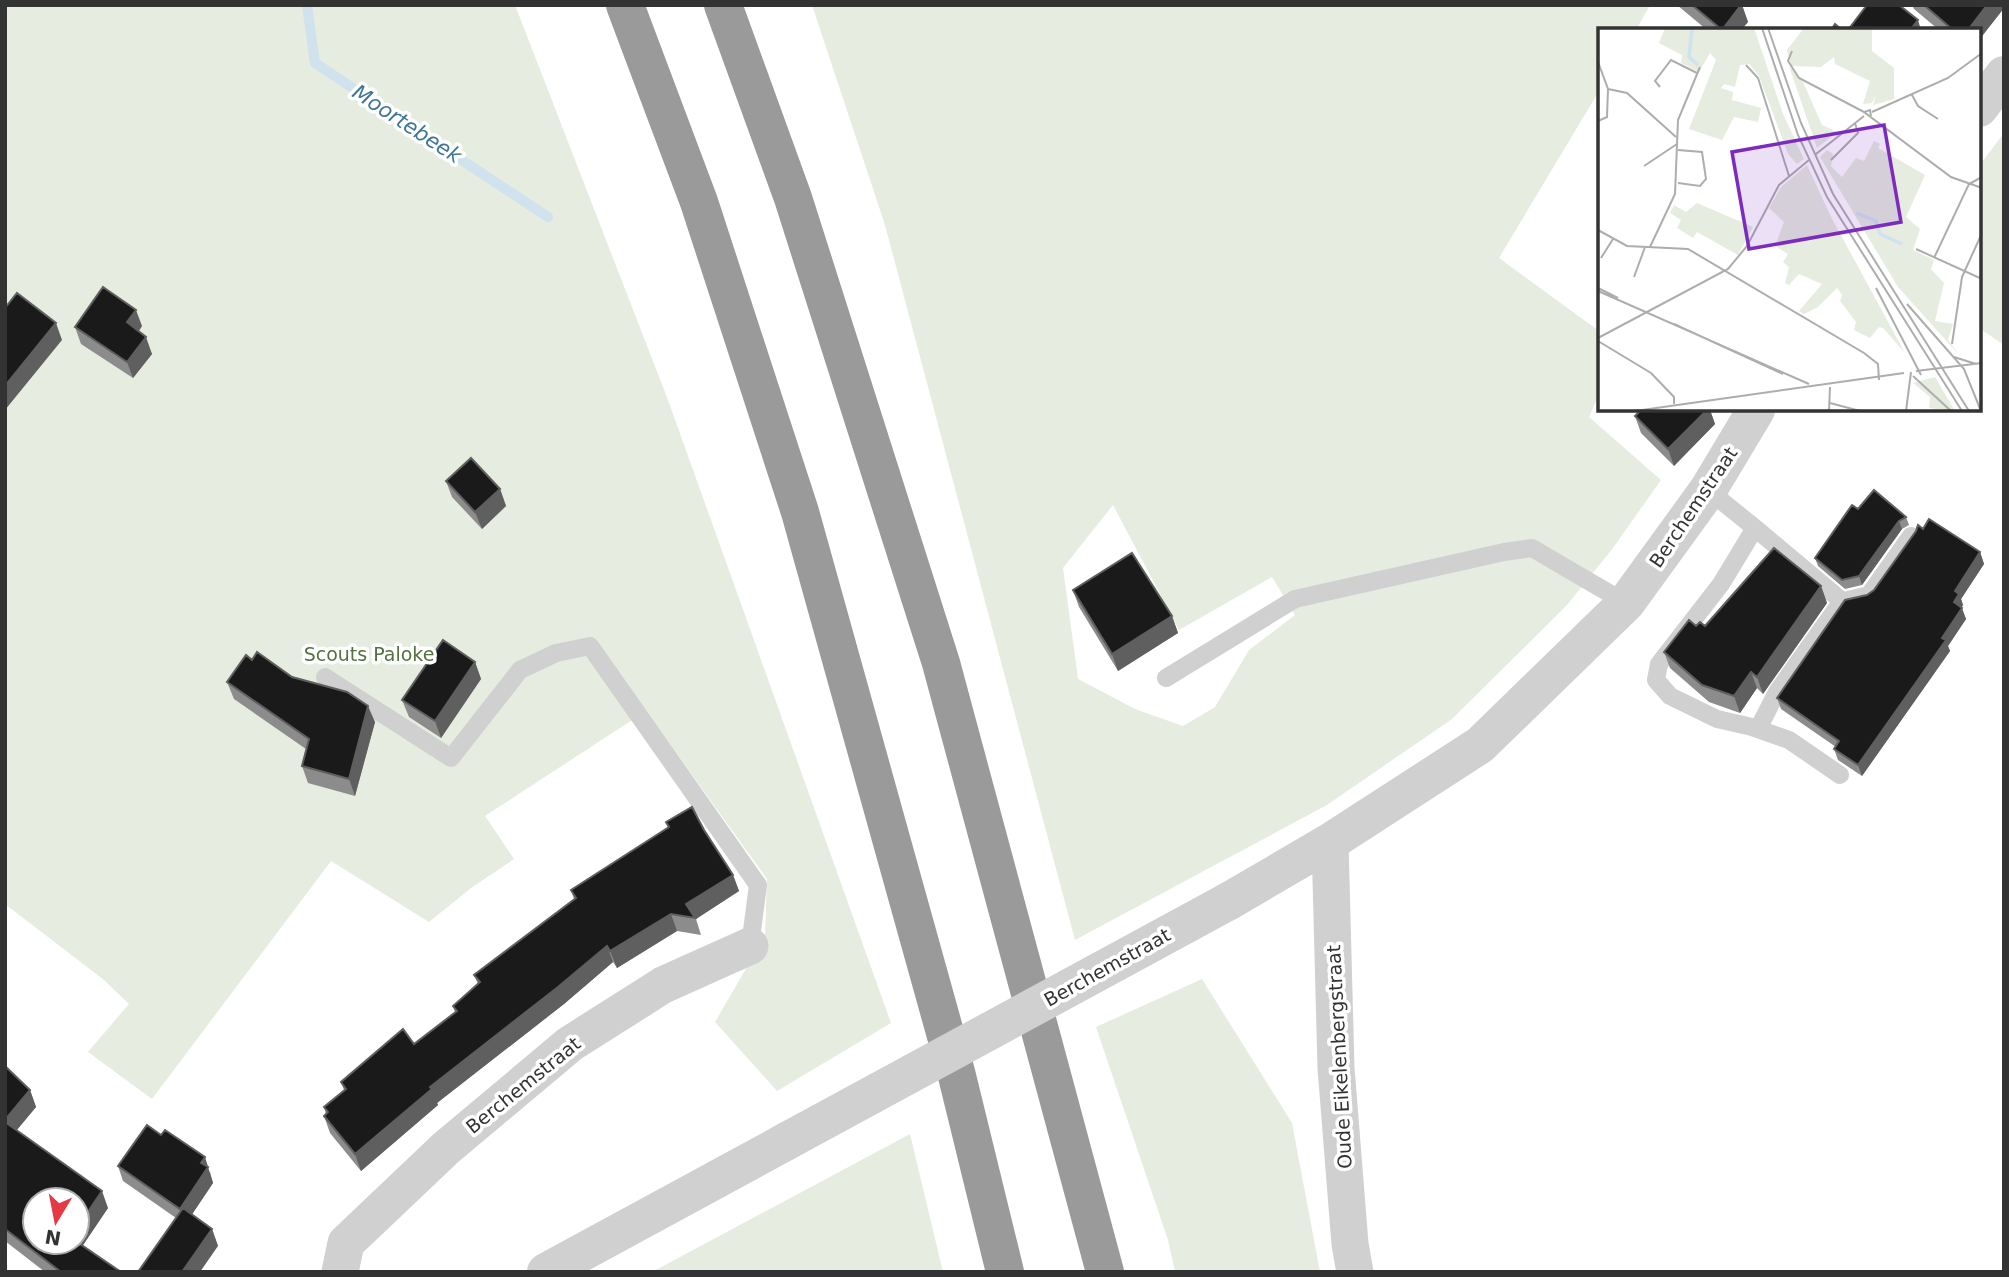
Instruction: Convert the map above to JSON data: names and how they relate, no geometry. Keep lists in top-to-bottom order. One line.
{"streets":{"street":["Berchemstraat","Oude Eikelenbergstraat"]},"crossings":[["Berchemstraat","Oude Eikelenbergstraat"]],"water":["Moortebeek"],"parks":["Scouts Paloke"],"north":"bottom"}
